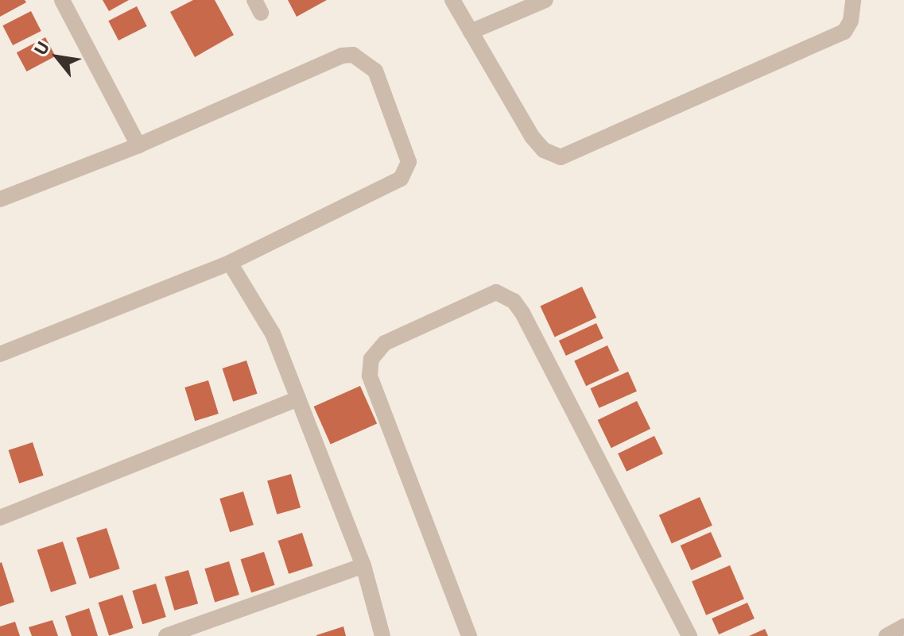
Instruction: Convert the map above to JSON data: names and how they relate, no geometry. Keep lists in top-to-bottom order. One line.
{"north":"top left"}
